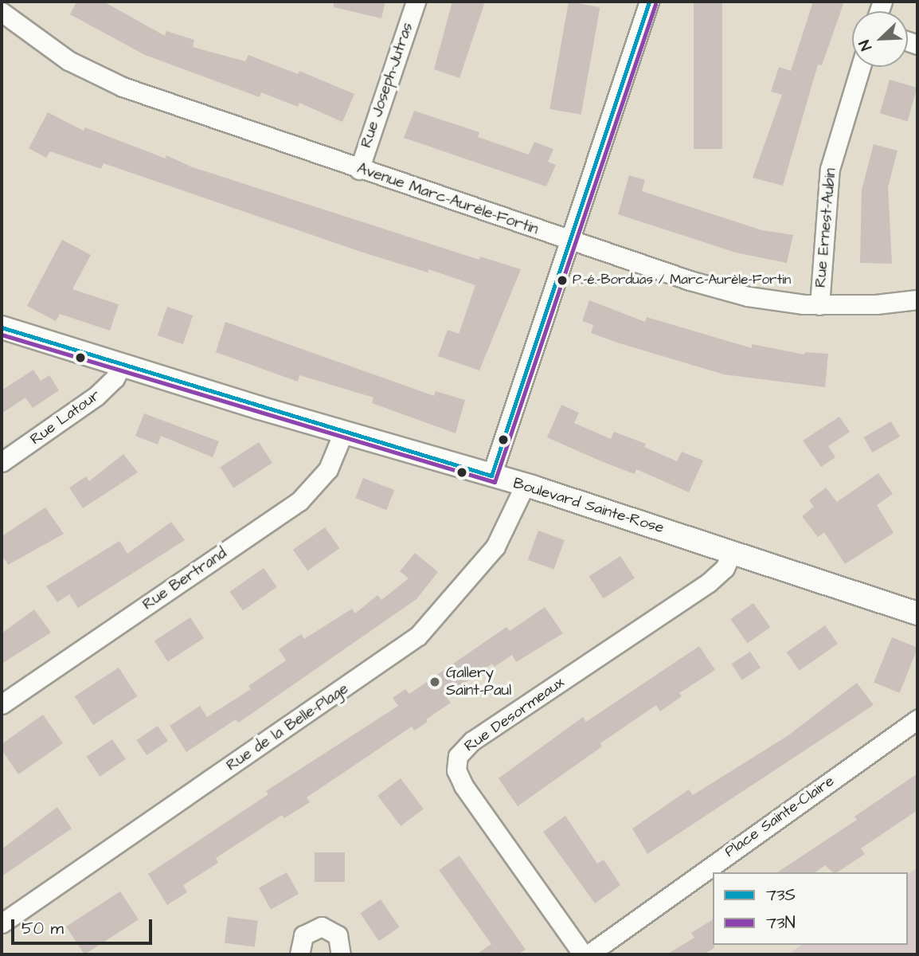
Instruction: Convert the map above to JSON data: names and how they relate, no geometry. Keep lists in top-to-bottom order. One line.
{"streets":{"street":["Rue Joseph-Jutras","Avenue Marc-Aurèle-Fortin","Rue Ernest-Aubin","Rue Latour","Boulevard Sainte-Rose","Rue Bertrand","Rue Desormeaux","Rue de la Belle-Plage","Place Sainte-Claire"]},"crossings":[["Rue Joseph-Jutras","Avenue Marc-Aurèle-Fortin"],["Avenue Marc-Aurèle-Fortin","Rue Ernest-Aubin"],["Rue Latour","Boulevard Sainte-Rose"],["Boulevard Sainte-Rose","Rue Bertrand"],["Boulevard Sainte-Rose","Rue Desormeaux"],["Boulevard Sainte-Rose","Rue de la Belle-Plage"]],"places":["P.-é.-Borduas / Marc-Aurèle-Fortin","Gallery Saint-Paul"],"lines":["transit line 73S","transit line 73N"],"legend":["73S","73N"],"scale_bar":"50 m","north":"bottom left"}
